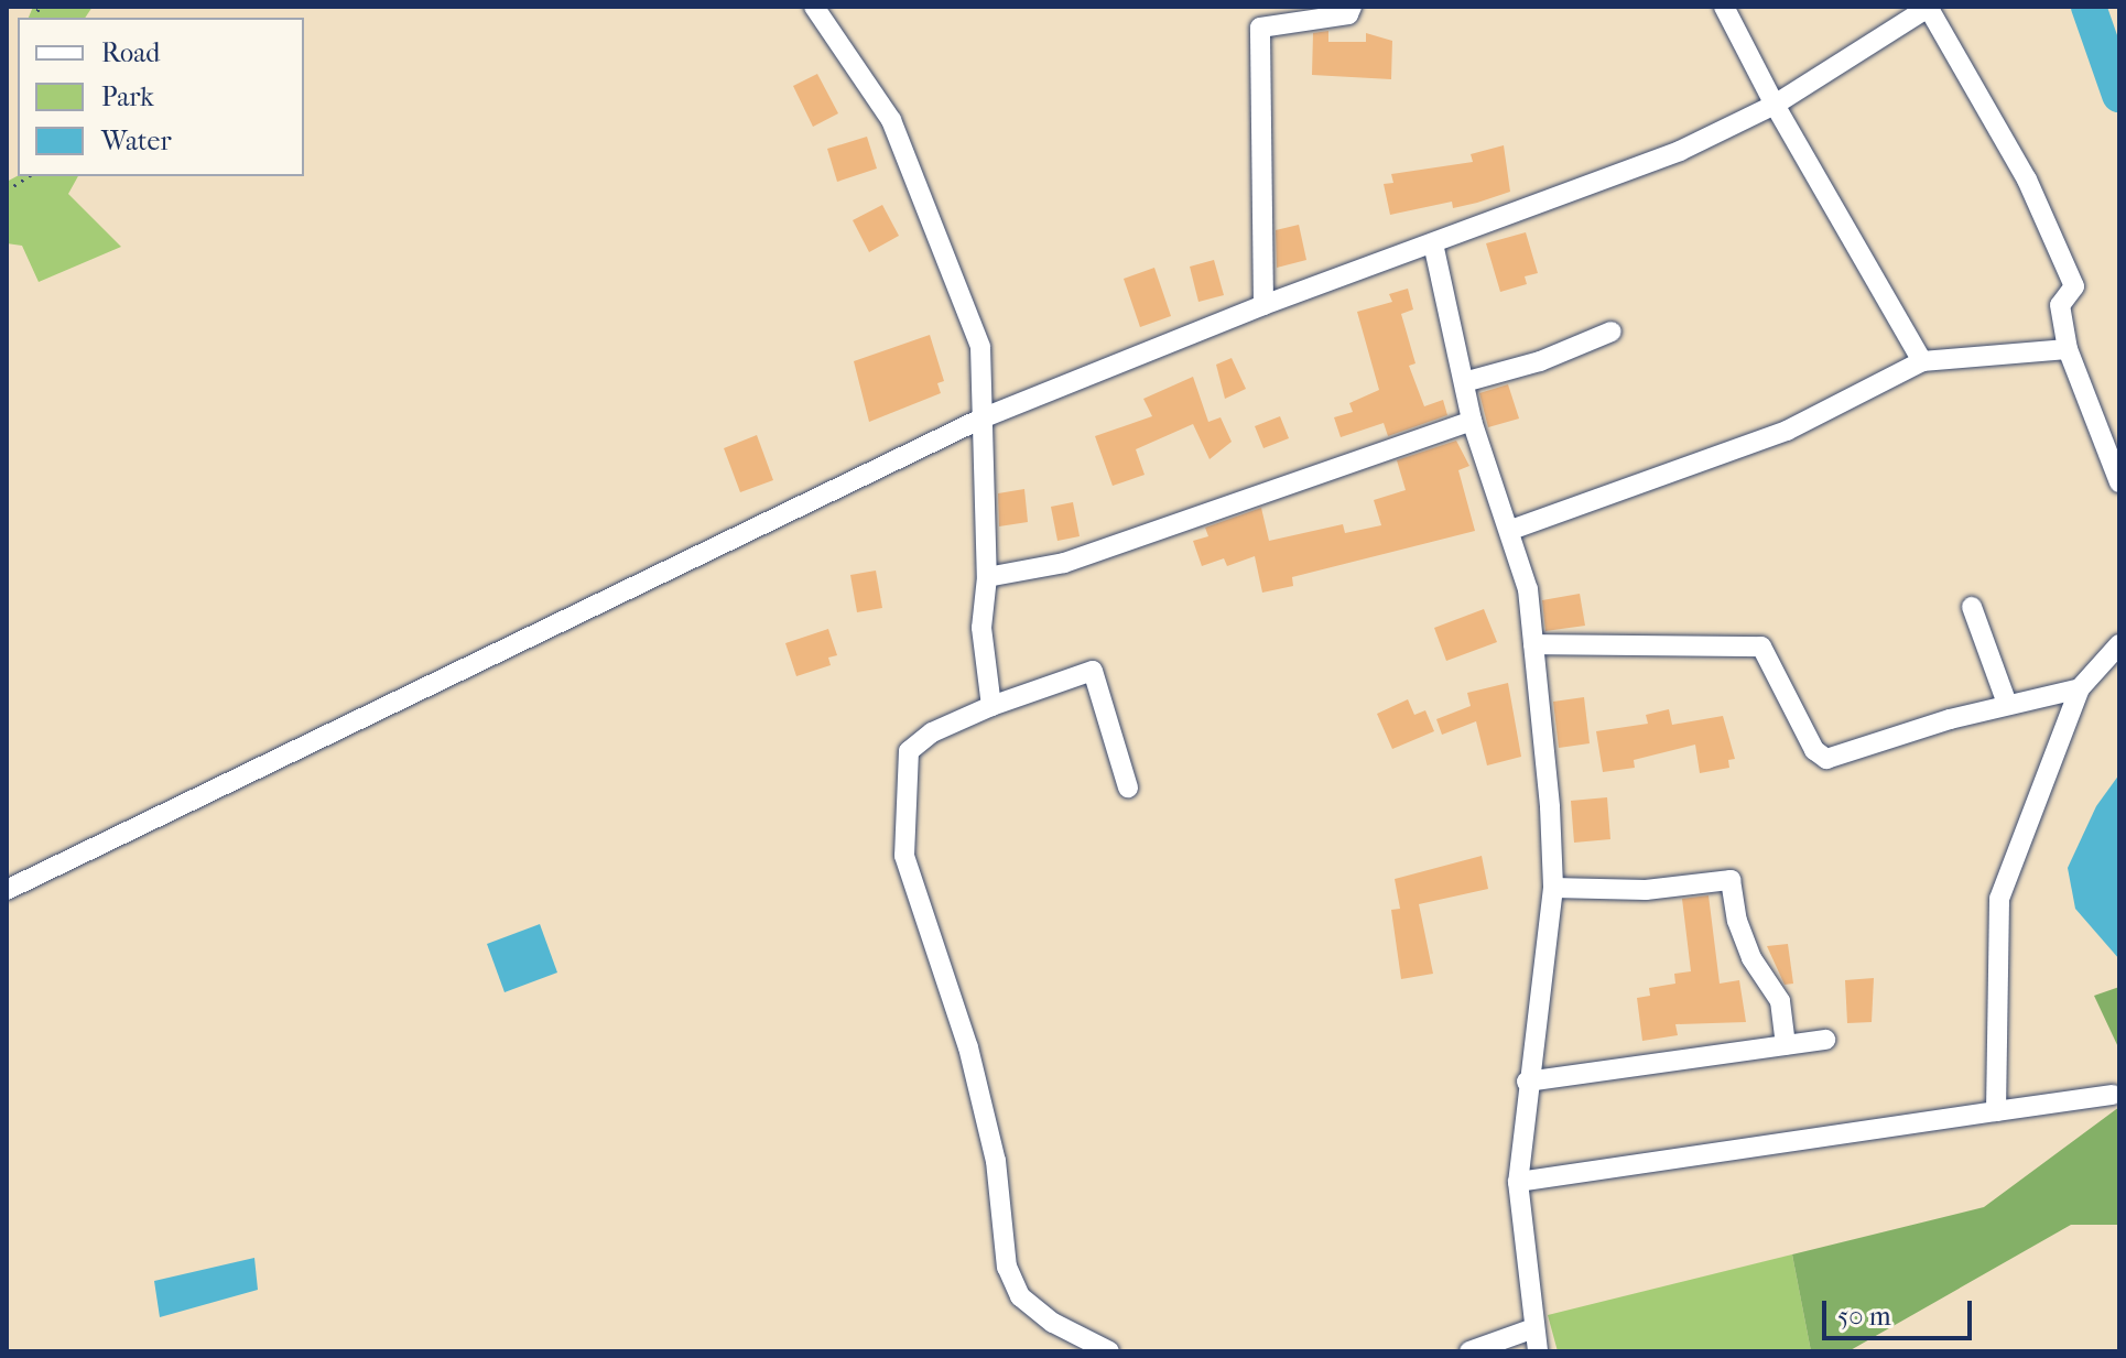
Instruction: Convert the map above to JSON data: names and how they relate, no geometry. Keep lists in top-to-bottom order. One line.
{"legend":["Road","Park","Water"],"scale_bar":"50 m"}
